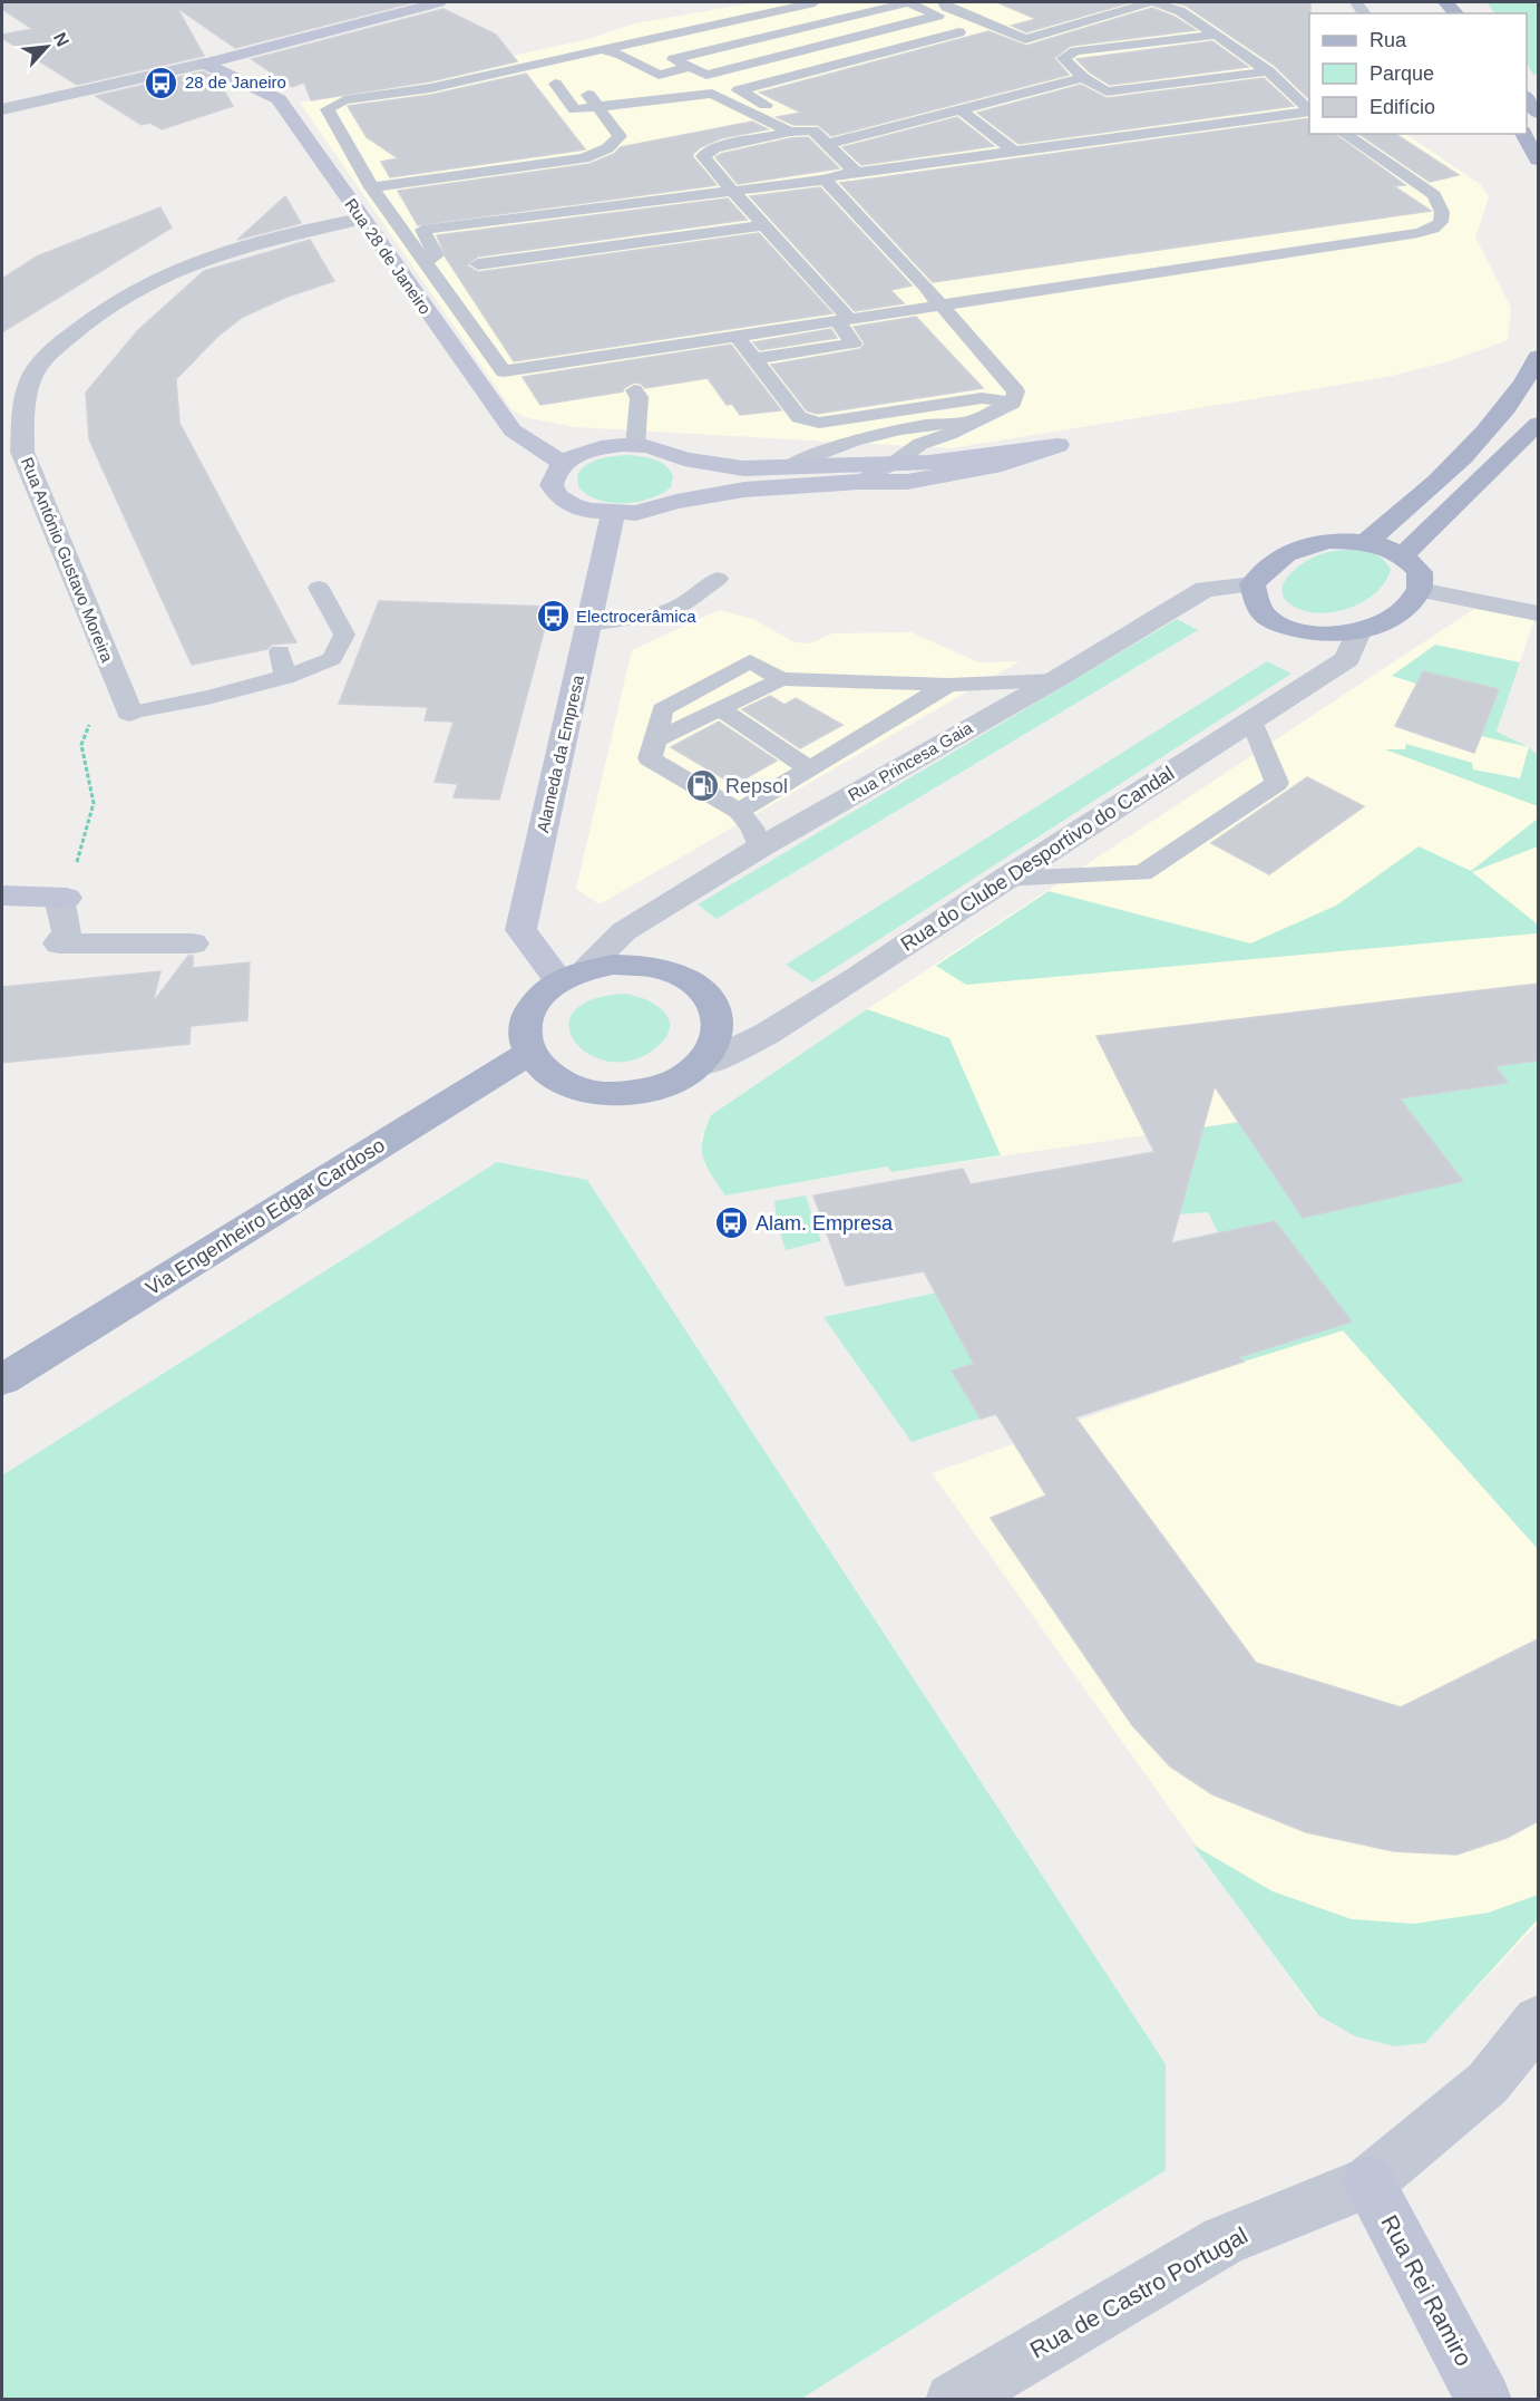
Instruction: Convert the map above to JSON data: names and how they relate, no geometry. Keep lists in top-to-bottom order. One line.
{"streets":{"main road":["Via Engenheiro Edgar Cardoso"],"street":["Rua 28 de Janeiro","Rua António Gustavo Moreira","Alameda da Empresa","Rua Princesa Gaia","Rua do Clube Desportivo do Candal","Rua Rei Ramiro","Rua de Castro Portugal"]},"crossings":[["Rua 28 de Janeiro","Rua António Gustavo Moreira"],["Alameda da Empresa","Rua Princesa Gaia"],["Alameda da Empresa","Rua do Clube Desportivo do Candal"],["Alameda da Empresa","Via Engenheiro Edgar Cardoso"],["Rua Princesa Gaia","Rua do Clube Desportivo do Candal"],["Rua Princesa Gaia","Via Engenheiro Edgar Cardoso"],["Rua do Clube Desportivo do Candal","Via Engenheiro Edgar Cardoso"],["Rua Rei Ramiro","Rua de Castro Portugal"]],"places":{"bus stop":["28 de Janeiro","Electrocerâmica","Alam. Empresa"],"fuel station":["Repsol"]},"legend":["Rua","Parque","Edifício"],"north":"top right"}
